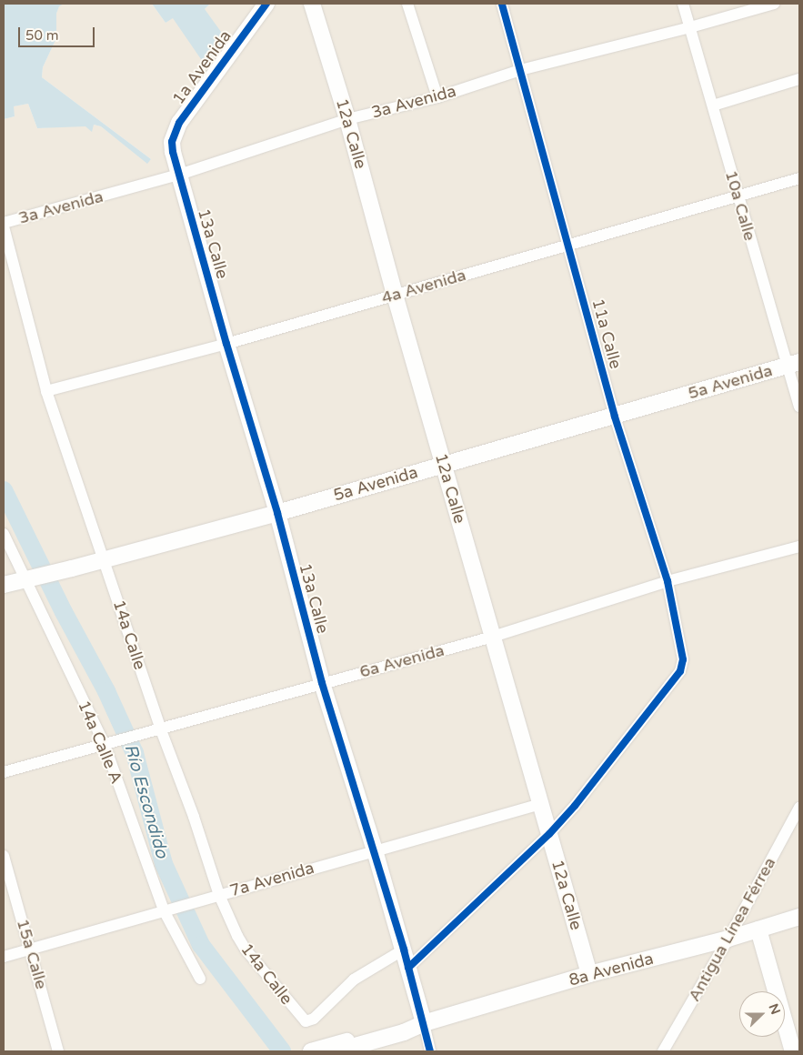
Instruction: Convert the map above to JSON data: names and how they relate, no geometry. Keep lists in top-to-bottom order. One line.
{"streets":{"street":["1a Avenida","3a Avenida","12a Calle","10a Calle","13a Calle","4a Avenida","11a Calle","5a Avenida","14a Calle","6a Avenida","14a Calle A","7a Avenida","Antigua Línea Férrea","15a Calle","8a Avenida"]},"crossings":[["1a Avenida","13a Calle"],["3a Avenida","12a Calle"],["3a Avenida","10a Calle"],["3a Avenida","13a Calle"],["3a Avenida","11a Calle"],["3a Avenida","14a Calle"],["12a Calle","4a Avenida"],["12a Calle","11a Calle"],["12a Calle","5a Avenida"],["12a Calle","6a Avenida"],["12a Calle","7a Avenida"],["12a Calle","8a Avenida"],["10a Calle","4a Avenida"],["10a Calle","5a Avenida"],["13a Calle","4a Avenida"],["13a Calle","5a Avenida"],["13a Calle","14a Calle"],["13a Calle","6a Avenida"],["13a Calle","7a Avenida"],["13a Calle","8a Avenida"],["4a Avenida","11a Calle"],["4a Avenida","14a Calle"],["11a Calle","5a Avenida"],["11a Calle","6a Avenida"],["5a Avenida","14a Calle"],["5a Avenida","14a Calle A"],["14a Calle","6a Avenida"],["14a Calle","7a Avenida"],["6a Avenida","14a Calle A"],["14a Calle A","7a Avenida"],["7a Avenida","15a Calle"],["Antigua Línea Férrea","8a Avenida"]],"water":["Río Escondido"],"scale_bar":"50 m","north":"right"}
